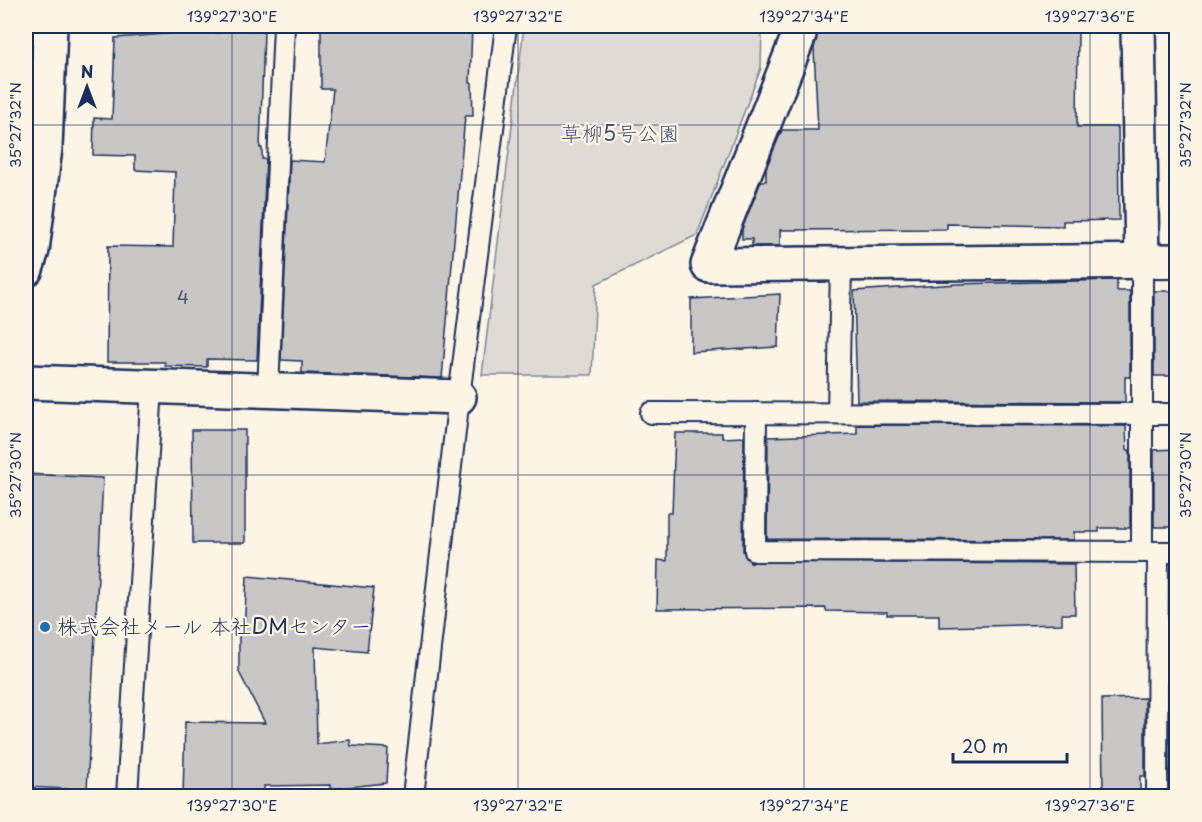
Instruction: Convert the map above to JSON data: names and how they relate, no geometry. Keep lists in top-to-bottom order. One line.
{"parks":["草柳5号公園"],"places":["株式会社メール 本社DMセンター"],"house_numbers":["4"],"scale_bar":"20 m","north":"top","coordinates":["139°27'30\"E","139°27'32\"E","139°27'34\"E","139°27'36\"E","35°27'32\"N","35°27'30\"N"]}
